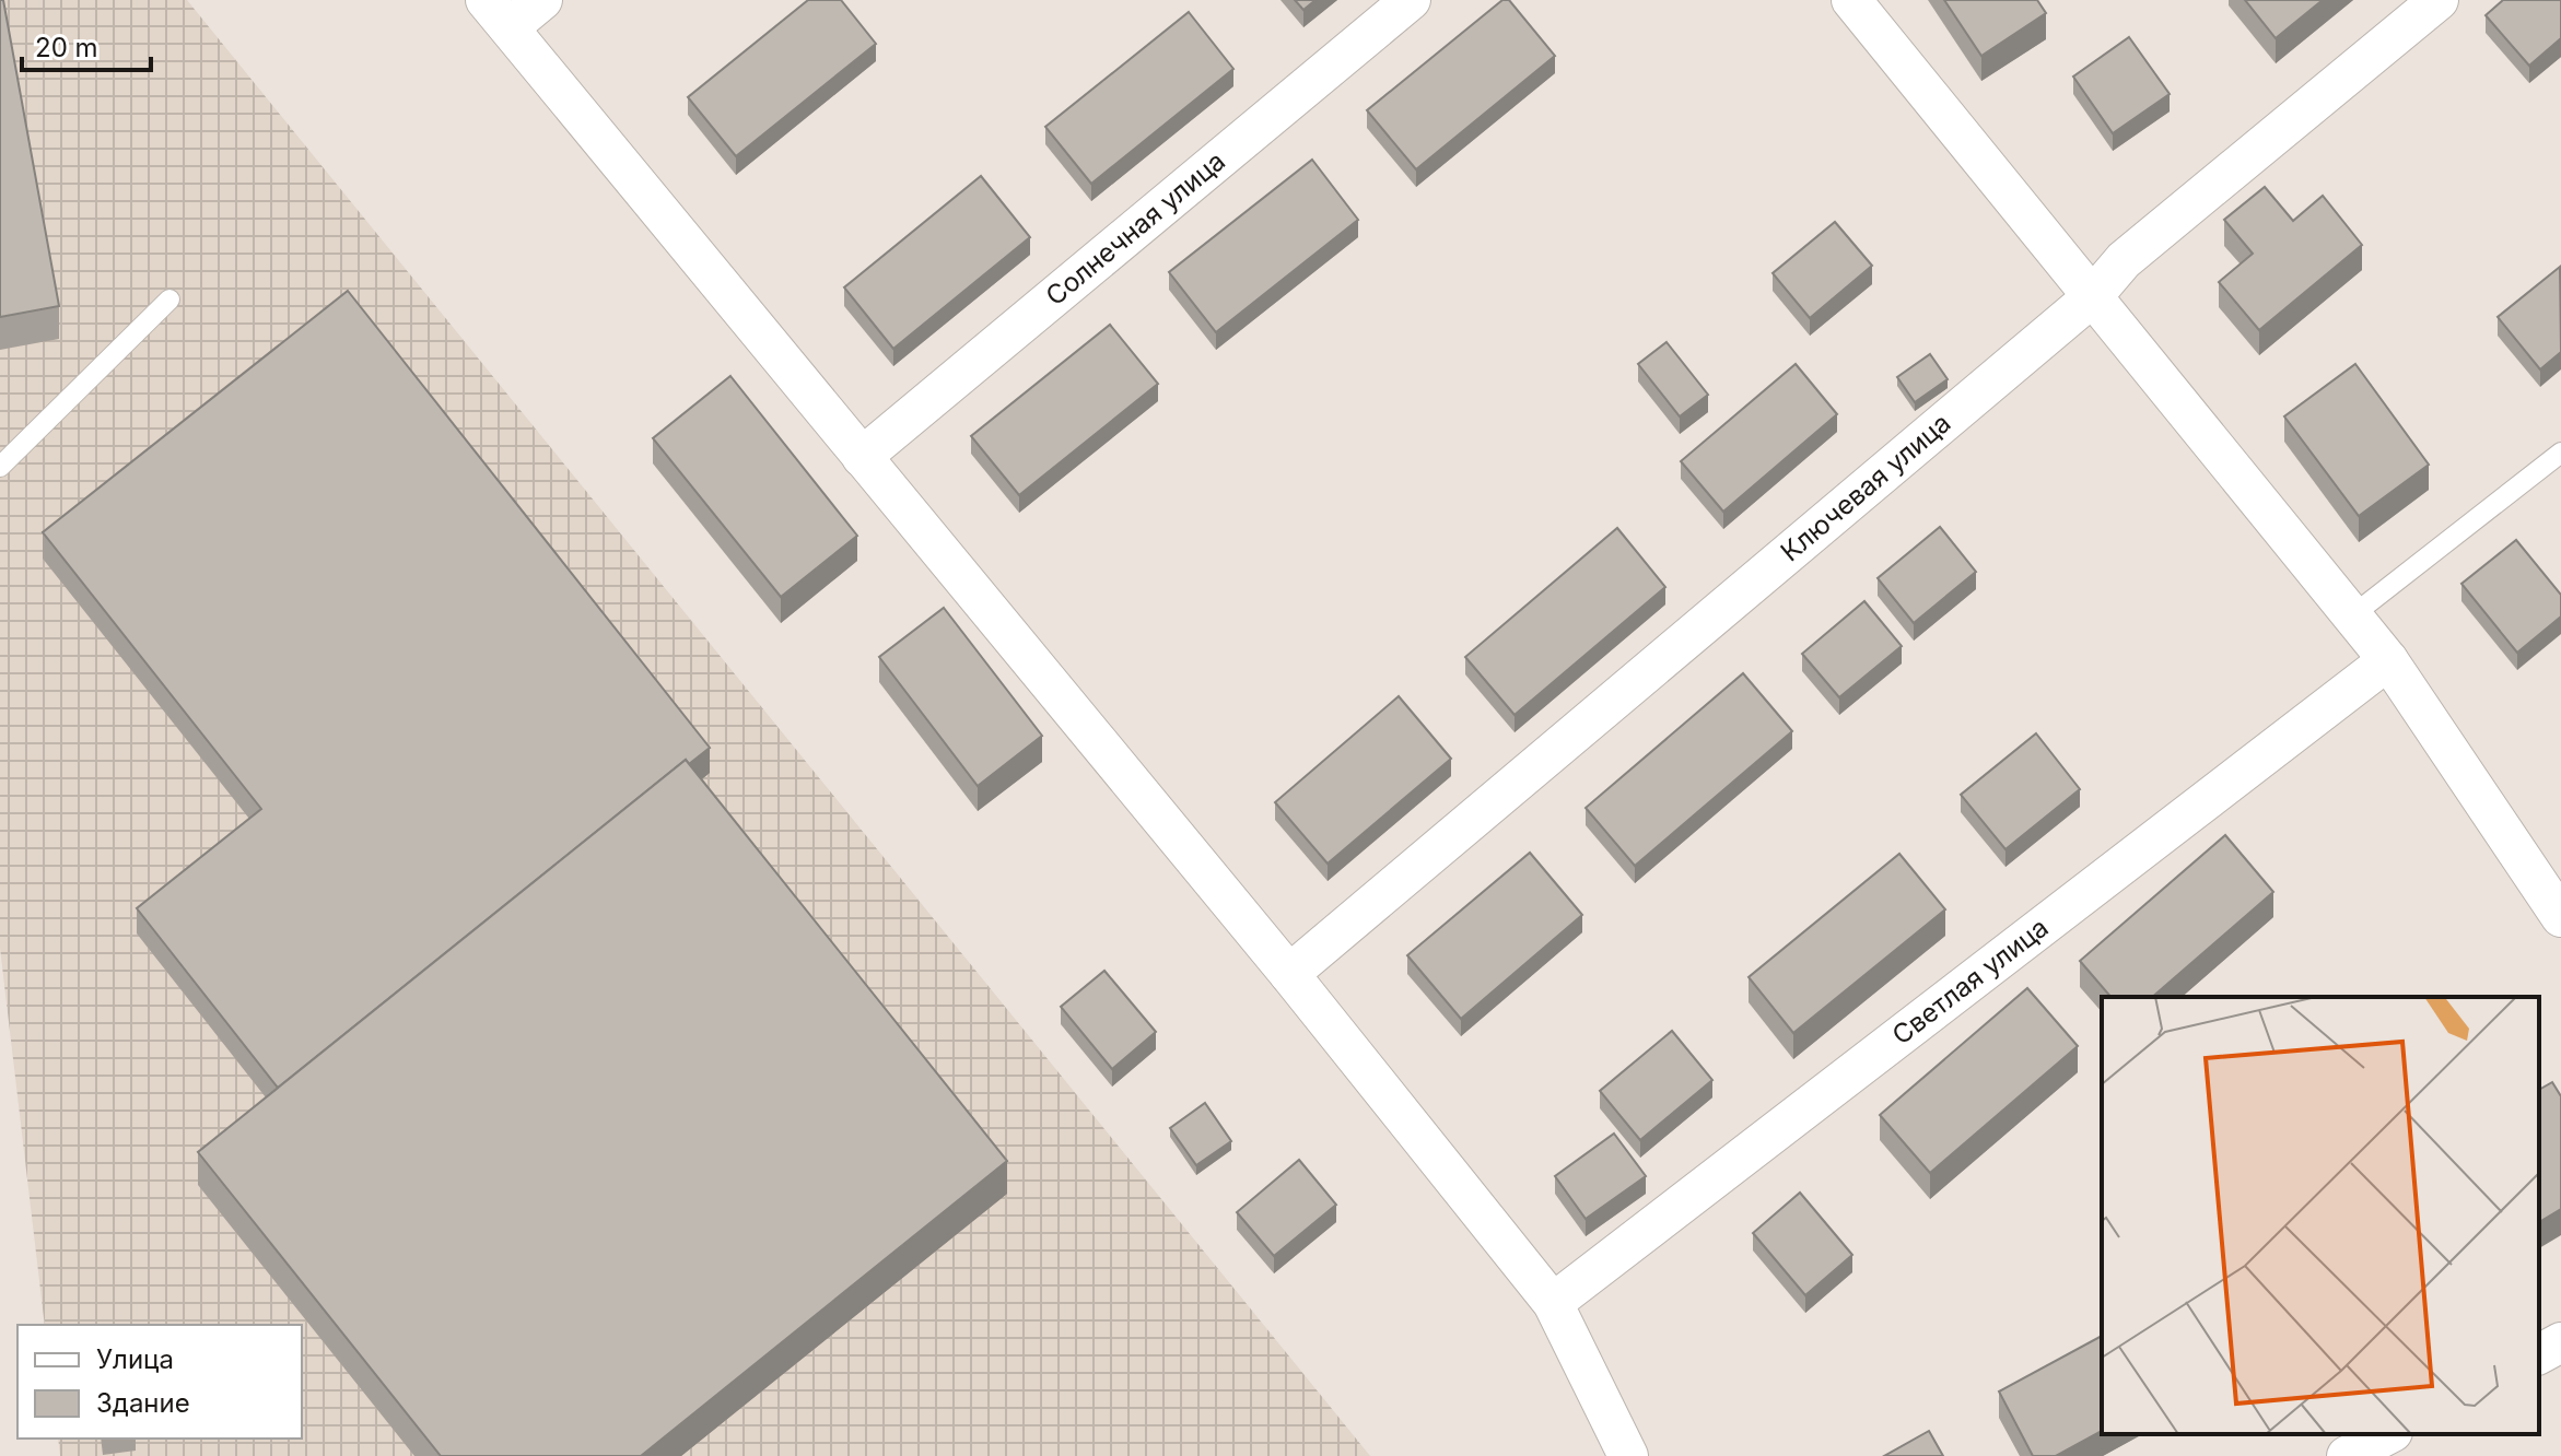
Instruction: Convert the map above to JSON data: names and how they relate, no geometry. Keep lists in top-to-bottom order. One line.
{"streets":{"street":["Солнечная улица","Ключевая улица","Светлая улица"]},"legend":["Улица","Здание"],"scale_bar":"20 m"}
